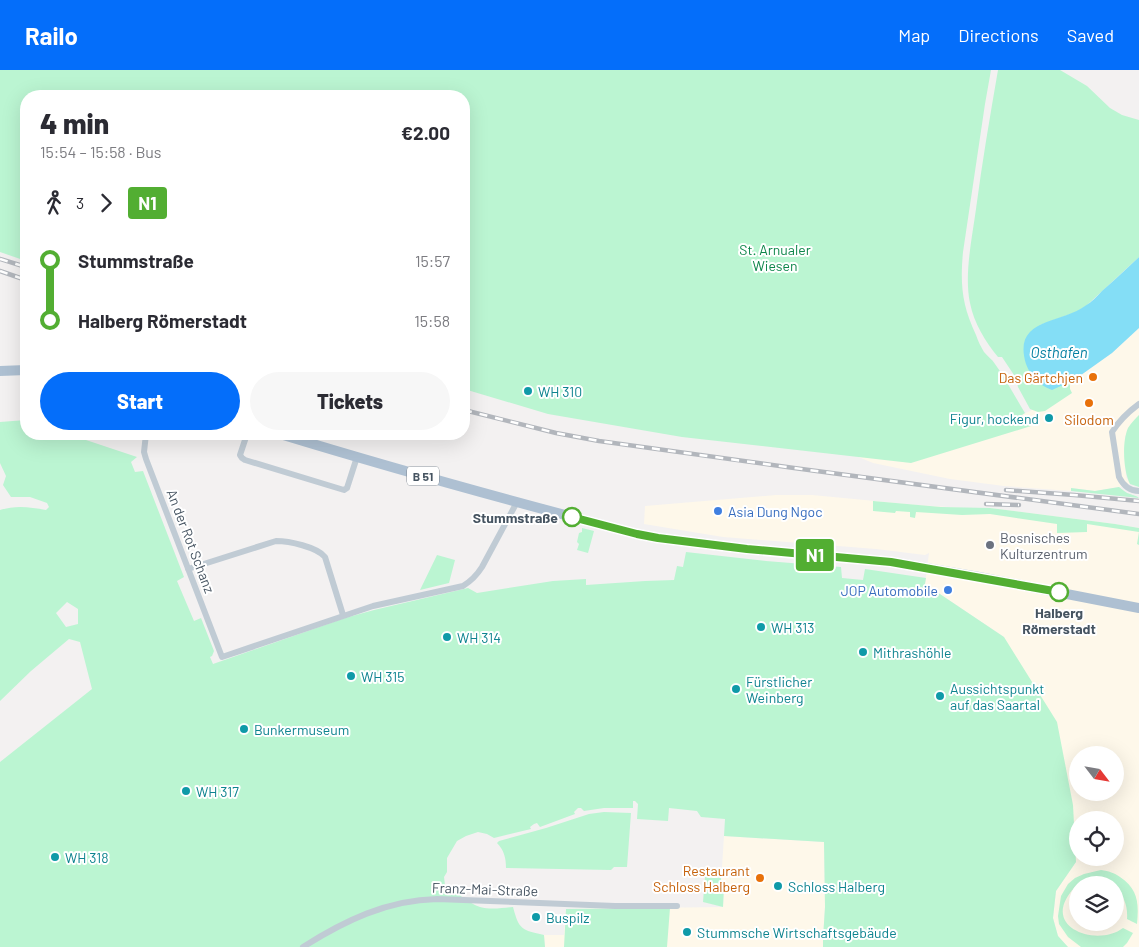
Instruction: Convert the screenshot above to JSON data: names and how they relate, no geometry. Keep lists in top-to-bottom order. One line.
{"streets":{"main road":["B 51"],"street":["An der Rot Schanz","Franz-Mai-Straße"]},"water":["Osthafen"],"parks":["St. Arnualer Wiesen"],"places":["Das Gärtchjen","WH 310","Silodom","Figur, hockend","Asia Dung Ngoc","Stummstraße","Bosnisches Kulturzentrum","JOP Automobile","Halberg Römerstadt","WH 313","WH 314","Mithrashöhle","WH 315","Fürstlicher Weinberg","Aussichtspunkt auf das Saartal","Bunkermuseum","WH 317","WH 318","Restaurant Schloss Halberg","Schloss Halberg","Buspilz","Stummsche Wirtschaftsgebäude"],"lines":["bus line N1"],"north":"bottom right","page":{"header":"Railo","nav":["Map","Directions","Saved"],"on_map":"N1","heading":["4 min","15:54 – 15:58 · Bus","€2.00"],"legs":["3","N1"],"list":[{"name":"Stummstraße","value":"15:57"},{"name":"Halberg Römerstadt","value":"15:58"}],"buttons":["Start","Tickets"]}}
